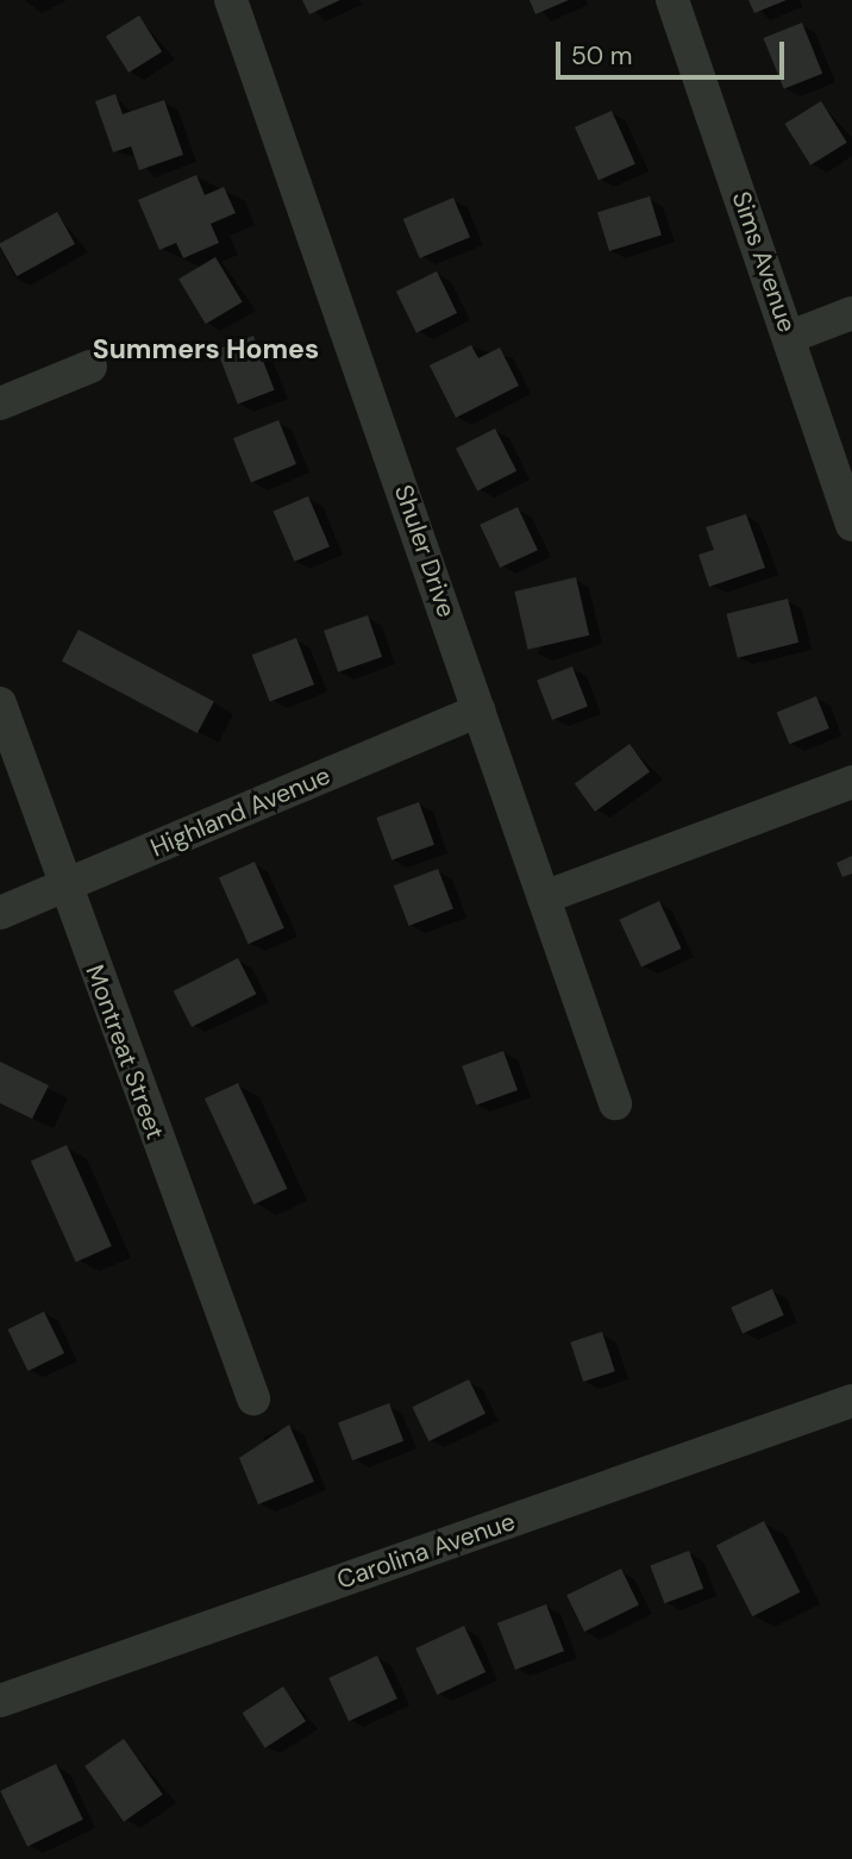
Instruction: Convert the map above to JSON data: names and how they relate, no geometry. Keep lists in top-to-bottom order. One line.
{"streets":{"street":["Sims Avenue","Shuler Drive","Highland Avenue","Montreat Street","Carolina Avenue"]},"crossings":[["Shuler Drive","Highland Avenue"],["Highland Avenue","Montreat Street"]],"districts":["Summers Homes"],"scale_bar":"50 m"}
